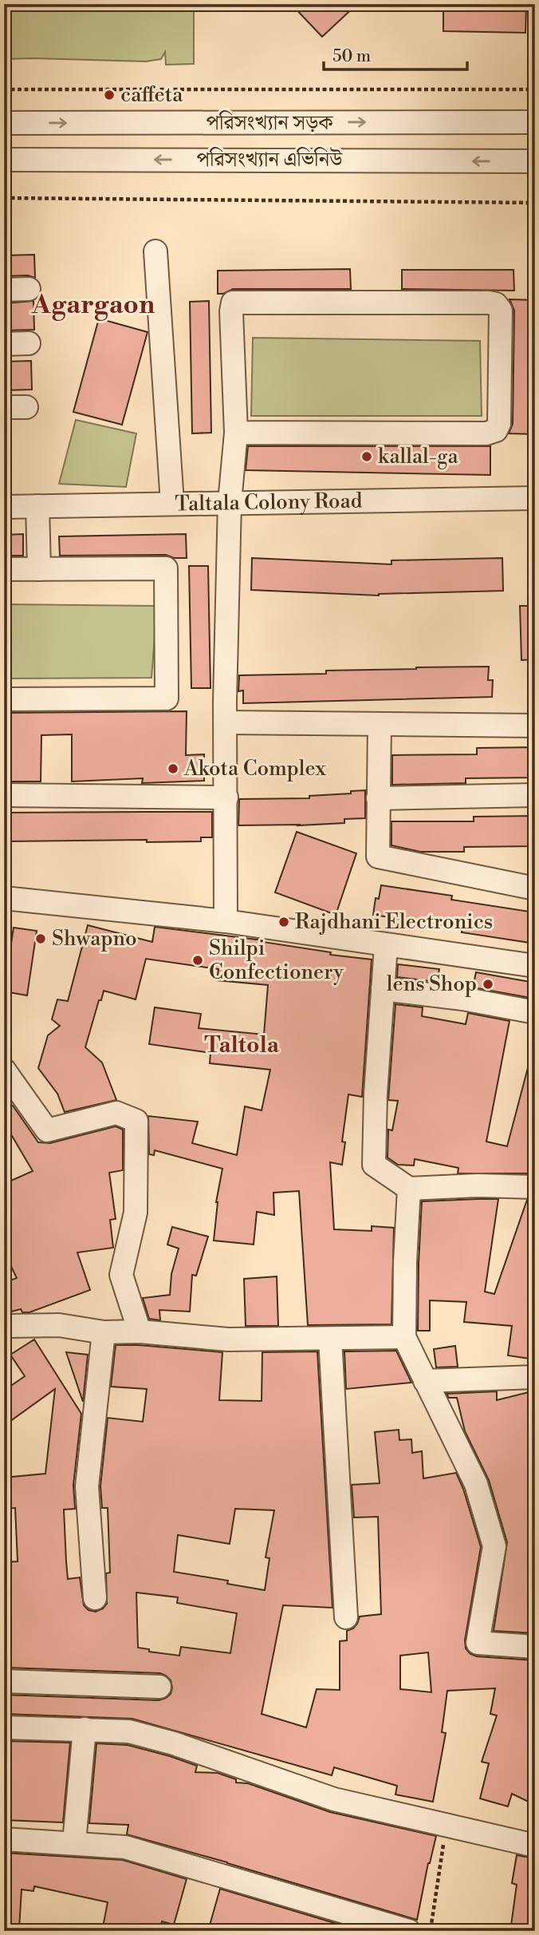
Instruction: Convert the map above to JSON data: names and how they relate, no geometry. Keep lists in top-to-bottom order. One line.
{"streets":{"street":["পরিসংখ্যান সড়ক","পরিসংখ্যান এভিনিউ","Taltala Colony Road"]},"one_way":["পরিসংখ্যান সড়ক","পরিসংখ্যান এভিনিউ"],"districts":["Agargaon","Taltola"],"places":["caffeta","kallal-ga","Akota Complex","Rajdhani Electronics","Shwapno","Shilpi Confectionery","lens Shop"],"scale_bar":"50 m"}
